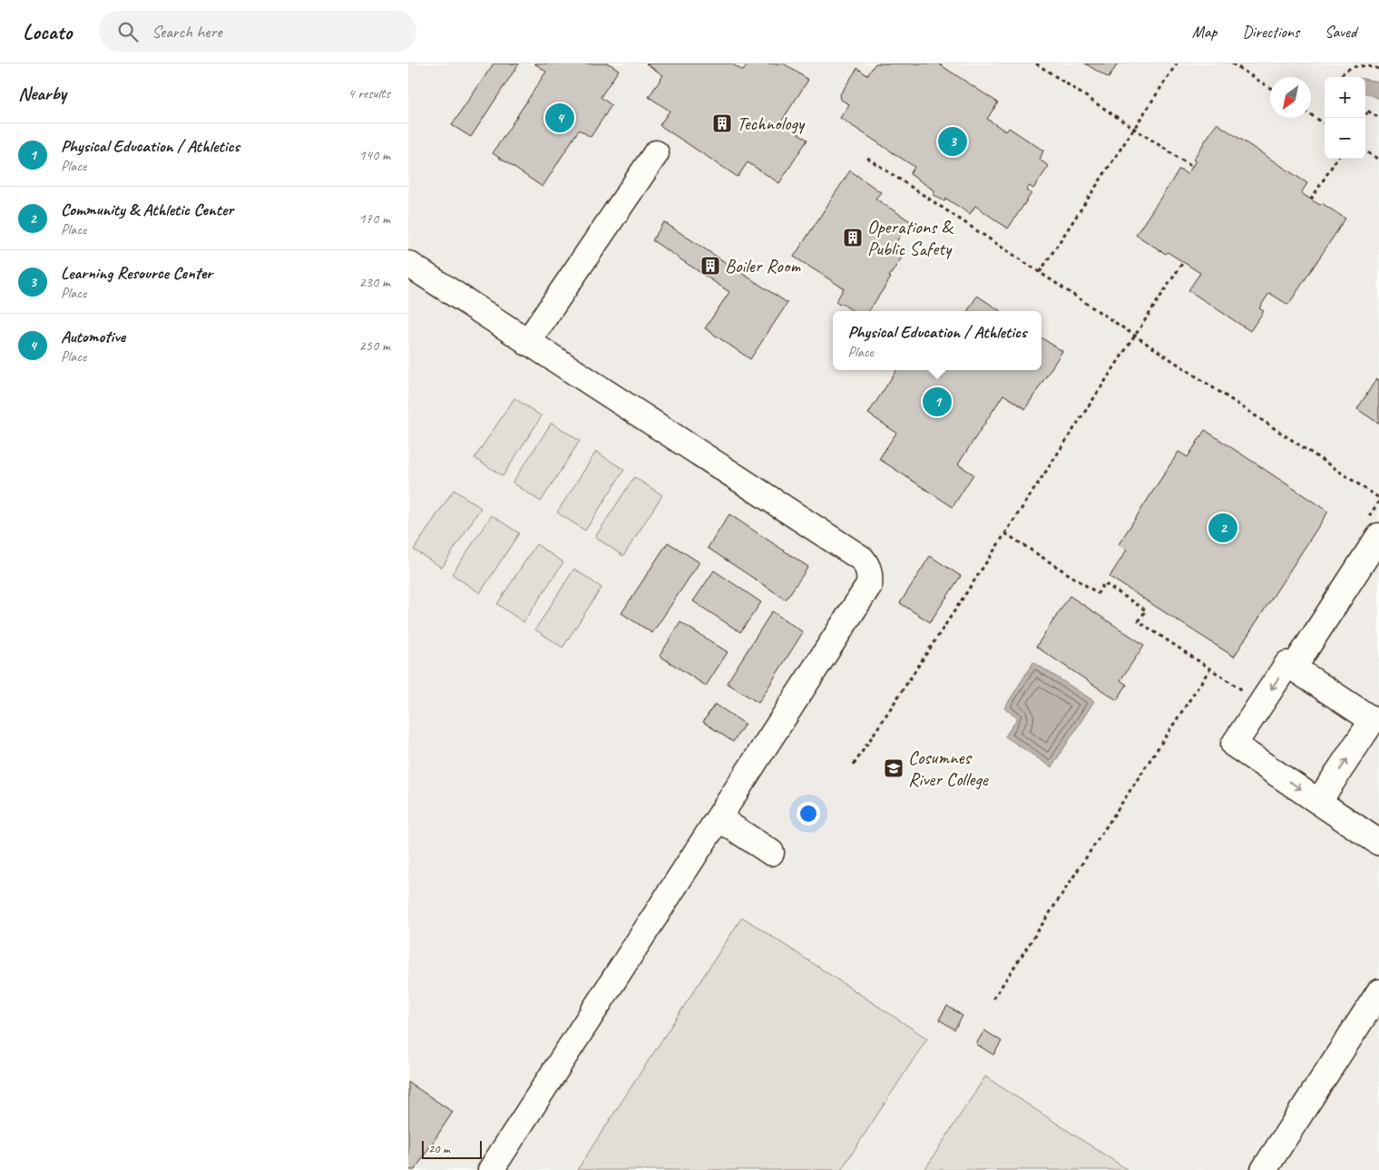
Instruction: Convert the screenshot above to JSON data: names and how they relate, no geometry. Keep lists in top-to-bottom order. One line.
{"places":{"building":["Technology","Operations & Public Safety","Boiler Room"],"school or university":["Cosumnes River College"]},"scale_bar":"20 m","north":"bottom left","page":{"header":"Locato","search":"Search here","nav":["Map","Directions","Saved"],"heading":["Nearby","4 results"],"map_buttons":["+","−"],"pins":["4","3","1","2"],"list":[{"mark":"1","name":"Physical Education / Athletics","note":"Place","value":"140 m"},{"mark":"2","name":"Community & Athletic Center","note":"Place","value":"170 m"},{"mark":"3","name":"Learning Resource Center","note":"Place","value":"230 m"},{"mark":"4","name":"Automotive","note":"Place","value":"250 m"}],"popup":["Physical Education / Athletics","Place"],"scale":"20 m"}}
